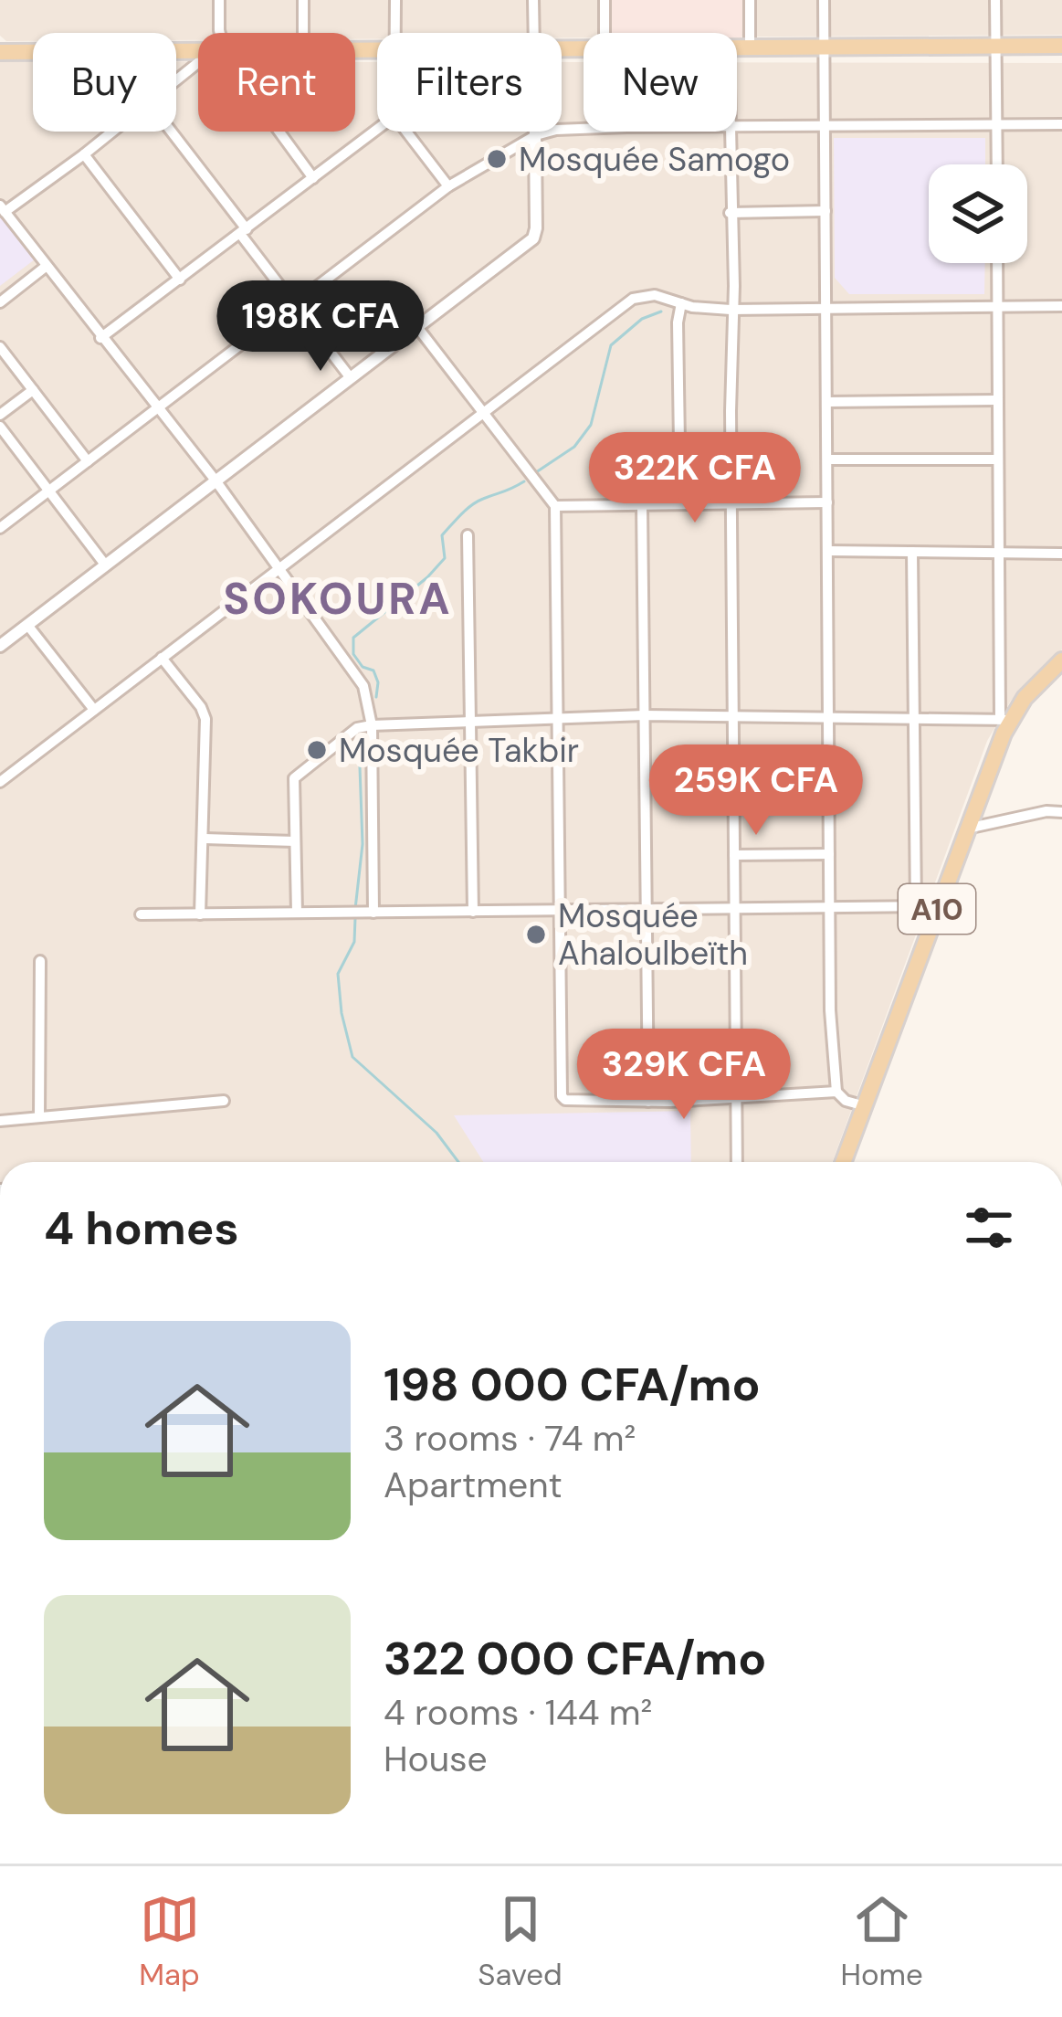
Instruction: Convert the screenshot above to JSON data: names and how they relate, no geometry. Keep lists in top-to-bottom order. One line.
{"streets":{"main road":["A10"]},"districts":["SOKOURA"],"places":["Mosquée Samogo","Mosquée Takbir","Mosquée Ahaloulbeïth"],"page":{"chip":["Buy","Rent","Filters","New"],"price":["198K CFA","322K CFA","259K CFA","329K CFA"],"heading":"4 homes","list":[{"name":"198 000 CFA/mo","note":"3 rooms · 74 m² · Apartment"},{"name":"322 000 CFA/mo","note":"4 rooms · 144 m² · House"}],"tabs":["Map","Saved","Home"]}}
